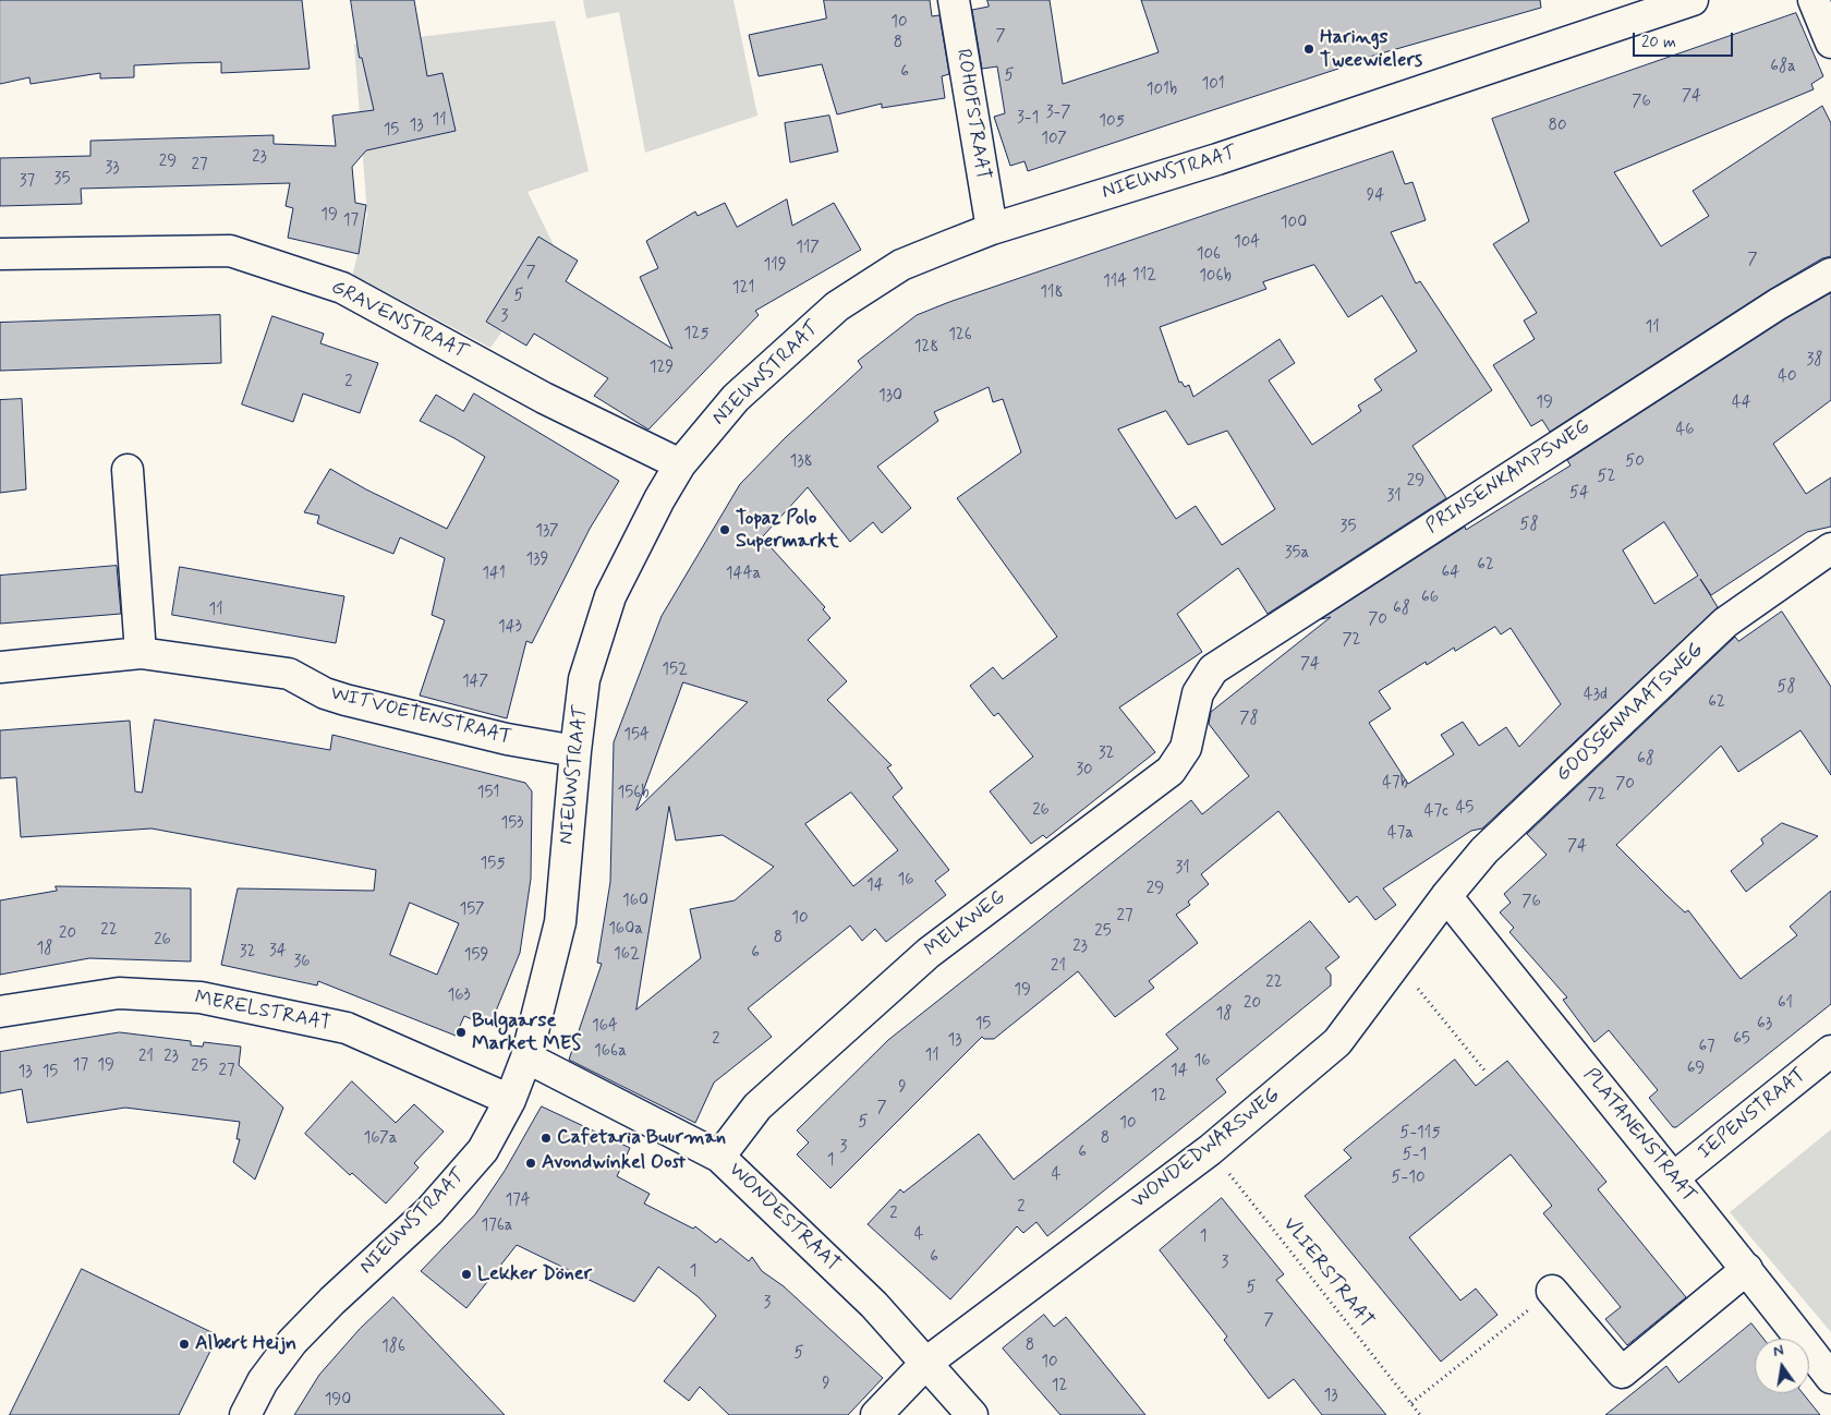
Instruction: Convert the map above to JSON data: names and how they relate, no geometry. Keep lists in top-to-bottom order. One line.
{"streets":{"street":["ROHOFSTRAAT","NIEUWSTRAAT","GRAVENSTRAAT","PRINSENKAMPSWEG","GOOSSENMAATSWEG","WITVOETENSTRAAT","MELKWEG","MERELSTRAAT","IEPENSTRAAT","PLATANENSTRAAT","WONDEDWARSWEG","WONDESTRAAT"],"path":["VLIERSTRAAT"]},"crossings":[["ROHOFSTRAAT","NIEUWSTRAAT"],["NIEUWSTRAAT","GRAVENSTRAAT"],["NIEUWSTRAAT","WITVOETENSTRAAT"],["NIEUWSTRAAT","MERELSTRAAT"],["NIEUWSTRAAT","WONDESTRAAT"],["PRINSENKAMPSWEG","MELKWEG"],["GOOSSENMAATSWEG","PLATANENSTRAAT"],["GOOSSENMAATSWEG","WONDEDWARSWEG"],["MELKWEG","WONDESTRAAT"],["IEPENSTRAAT","PLATANENSTRAAT"],["PLATANENSTRAAT","WONDEDWARSWEG"],["WONDEDWARSWEG","WONDESTRAAT"],["WONDEDWARSWEG","VLIERSTRAAT"]],"places":["Harings Tweewielers","Topaz Polo Supermarkt","Bulgaarse Market MES","Cafetaria Buurman","Avondwinkel Oost","Lekker Döner","Albert Heijn"],"house_numbers":["10","7","8","68a","6","5","101","101b","74","76","3-7","3-1","11","105","13","80","15","107","23","29","27","33","35","37","94","19","17","100","104","117","106","7","119","7","112","106b","114","121","118","5","3","11","125","126","128","38","129","40","2","130","19","44","46","138","50","52","29","54","31","58","35","137","35a","139","62","64","141","144a","66","68","11","70","143","72","74","152","147","58","43d","62","78","154","32","68","30","47b","70","151","156b","72","45","26","47c","153","47a","74","155","31","16","14","29","160","76","157","27","10","160a","22","25","20","8","26","23","18","34","32","6","162","159","36","21","22","19","163","20","61","18","15","63","164","2","65","13","67","166a","11","21","23","16","17","19","25","69","27","14","13","15","9","12","7","5","10","5-115","167a","8","3","6","5-1","1","4","5-10","174","2","2","176a","4","1","6","3","1","5","3","7","8","186","5","10","9","12","13","190"],"scale_bar":"20 m","north":"top"}
